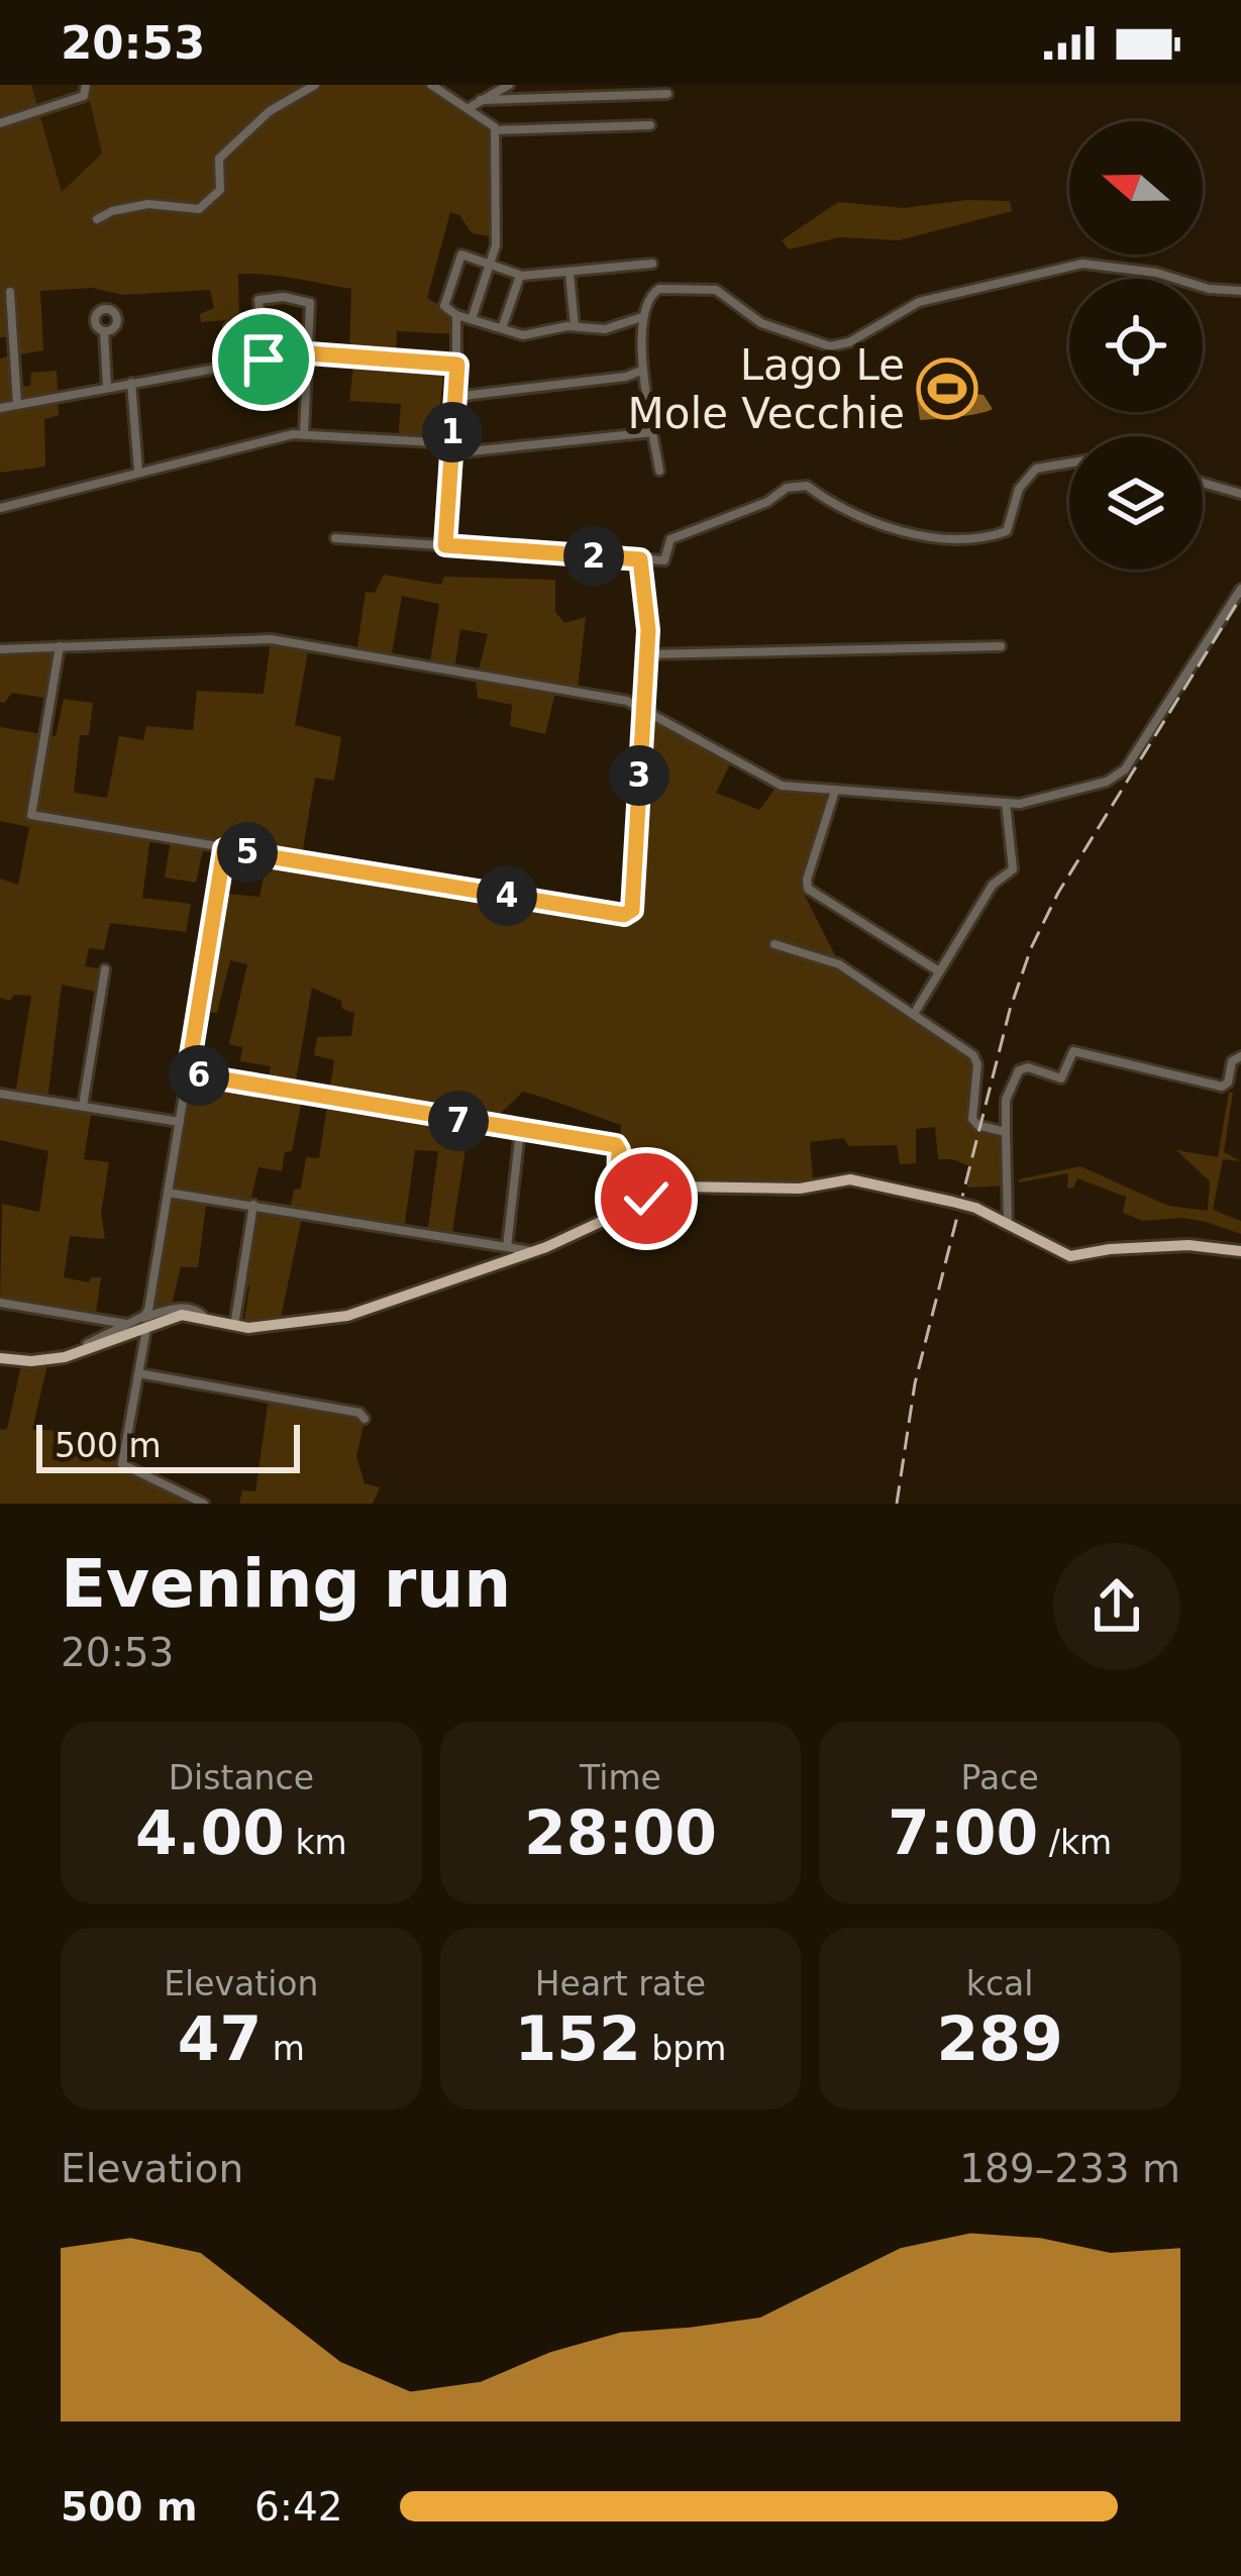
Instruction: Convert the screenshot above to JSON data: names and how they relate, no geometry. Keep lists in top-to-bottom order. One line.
{"places":{"sports":["Lago Le Mole Vecchie"]},"scale_bar":"500 m","north":"left","page":{"status":"20:53","pins":["1","2","3","5","4","6","7"],"scale":"500 m","heading":["Evening run","20:53"],"stats":[["Distance","4.00 km"],["Time","28:00"],["Pace","7:00 /km"],["Elevation","47 m"],["Heart rate","152 bpm"],["kcal","289"]],"chart":["Elevation","189–233 m"],"list":[{"name":"500 m","note":"6:42"}]}}
